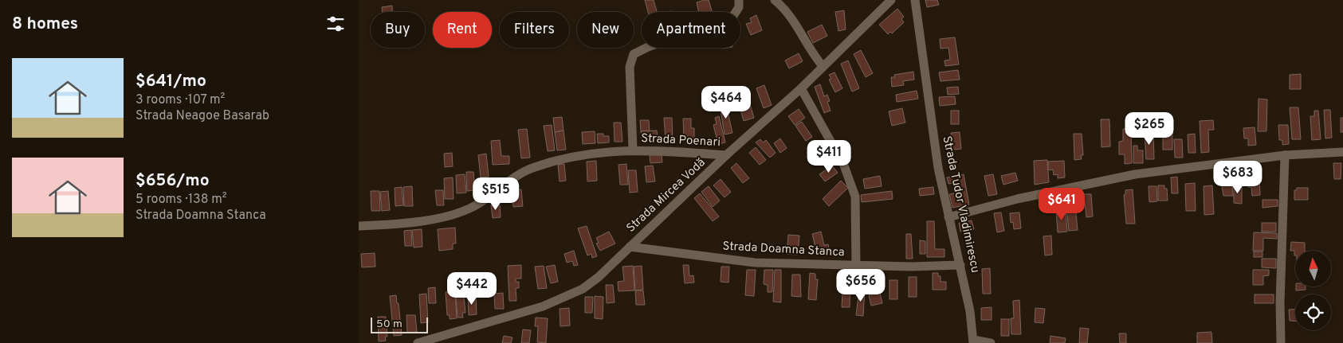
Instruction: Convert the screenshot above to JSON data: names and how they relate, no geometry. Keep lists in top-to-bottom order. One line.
{"streets":{"street":["Strada Poenari","Strada Mircea Vodă","Strada Tudor Vladimirescu","Strada Doamna Stanca"]},"crossings":[["Strada Poenari","Strada Mircea Vodă"],["Strada Mircea Vodă","Strada Doamna Stanca"],["Strada Tudor Vladimirescu","Strada Doamna Stanca"]],"scale_bar":"50 m","north":"top","page":{"heading":"8 homes","chip":["Buy","Rent","Filters","New","Apartment"],"list":[{"name":"$641/mo","note":"3 rooms · 107 m² · Strada Neagoe Basarab"},{"name":"$656/mo","note":"5 rooms · 138 m² · Strada Doamna Stanca"}],"price":["$464","$265","$411","$683","$515","$641","$656","$442"],"scale":"50 m"}}
